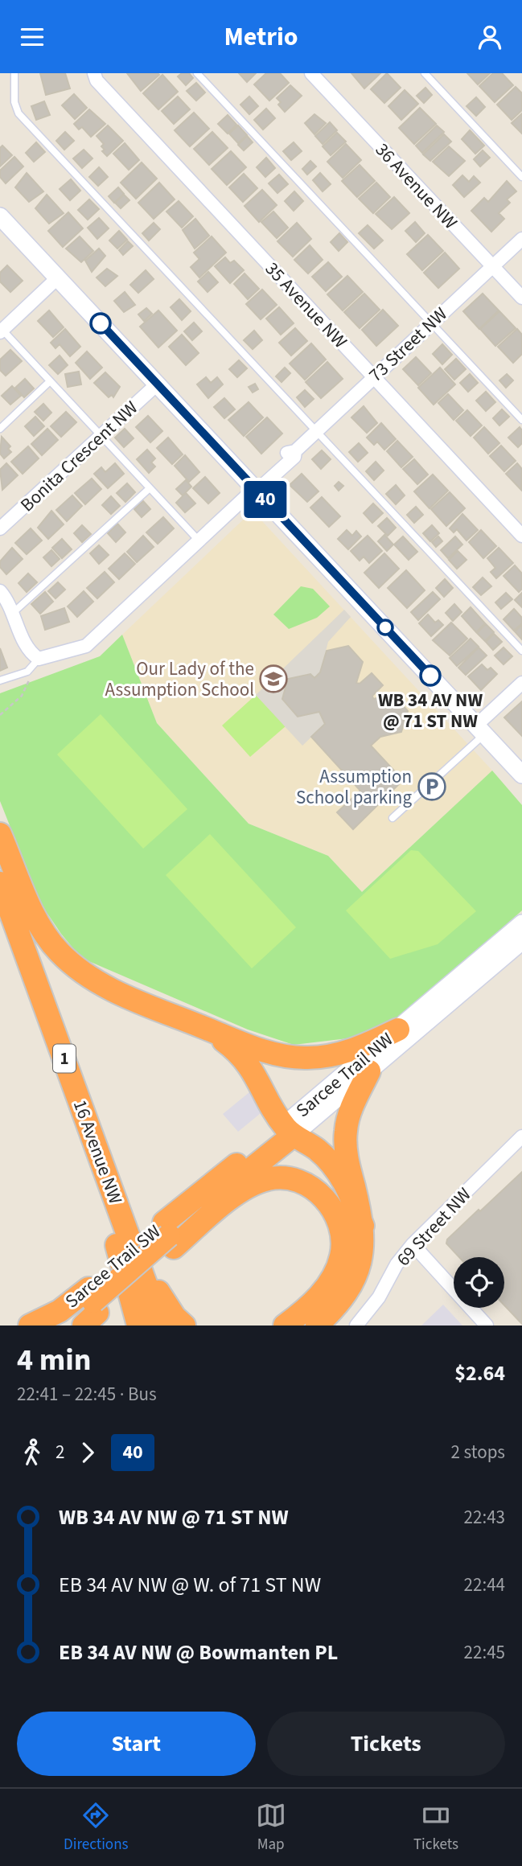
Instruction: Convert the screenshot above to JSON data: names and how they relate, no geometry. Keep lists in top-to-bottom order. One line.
{"streets":{"highway":["1","Sarcee Trail NW","16 Avenue NW","Sarcee Trail SW"],"street":["36 Avenue NW","35 Avenue NW","73 Street NW","Bonita Crescent NW","69 Street NW"]},"crossings":[["36 Avenue NW","73 Street NW"],["35 Avenue NW","73 Street NW"],["Sarcee Trail NW","Sarcee Trail SW"]],"places":{"other":["WB 34 AV NW @ 71 ST NW"],"school or university":["Our Lady of the Assumption School"],"parking":["Assumption School parking"]},"lines":["bus line 40"],"page":{"header":"Metrio","on_map":"40","heading":["4 min","22:41 – 22:45 · Bus","$2.64"],"legs":["2","40","2 stops"],"list":[{"name":"WB 34 AV NW @ 71 ST NW","value":"22:43"},{"name":"EB 34 AV NW @ W. of 71 ST NW","value":"22:44"},{"name":"EB 34 AV NW @ Bowmanten PL","value":"22:45"}],"buttons":["Start","Tickets"],"tabs":["Directions","Map","Tickets"]}}
